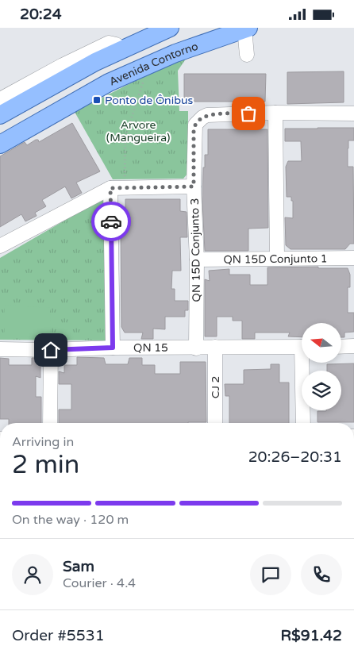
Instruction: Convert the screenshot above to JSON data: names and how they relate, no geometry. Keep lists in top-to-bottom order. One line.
{"streets":{"main road":["Avenida Contorno"],"street":["QN 15D Conjunto 3","QN 15D Conjunto 1","QN 15","CJ 2"]},"crossings":[["QN 15D Conjunto 3","QN 15D Conjunto 1"],["QN 15D Conjunto 3","QN 15"],["QN 15","CJ 2"]],"parks":["Arvore (Mangueira)"],"places":{"transit":["Ponto de Ônibus"]},"north":"left","page":{"status":"20:24","heading":["2 min","Arriving in","20:26–20:31"],"panel":["Sam","Courier · 4.4","Order #5531","R$91.42"],"bar":"On the way · 120 m"}}
